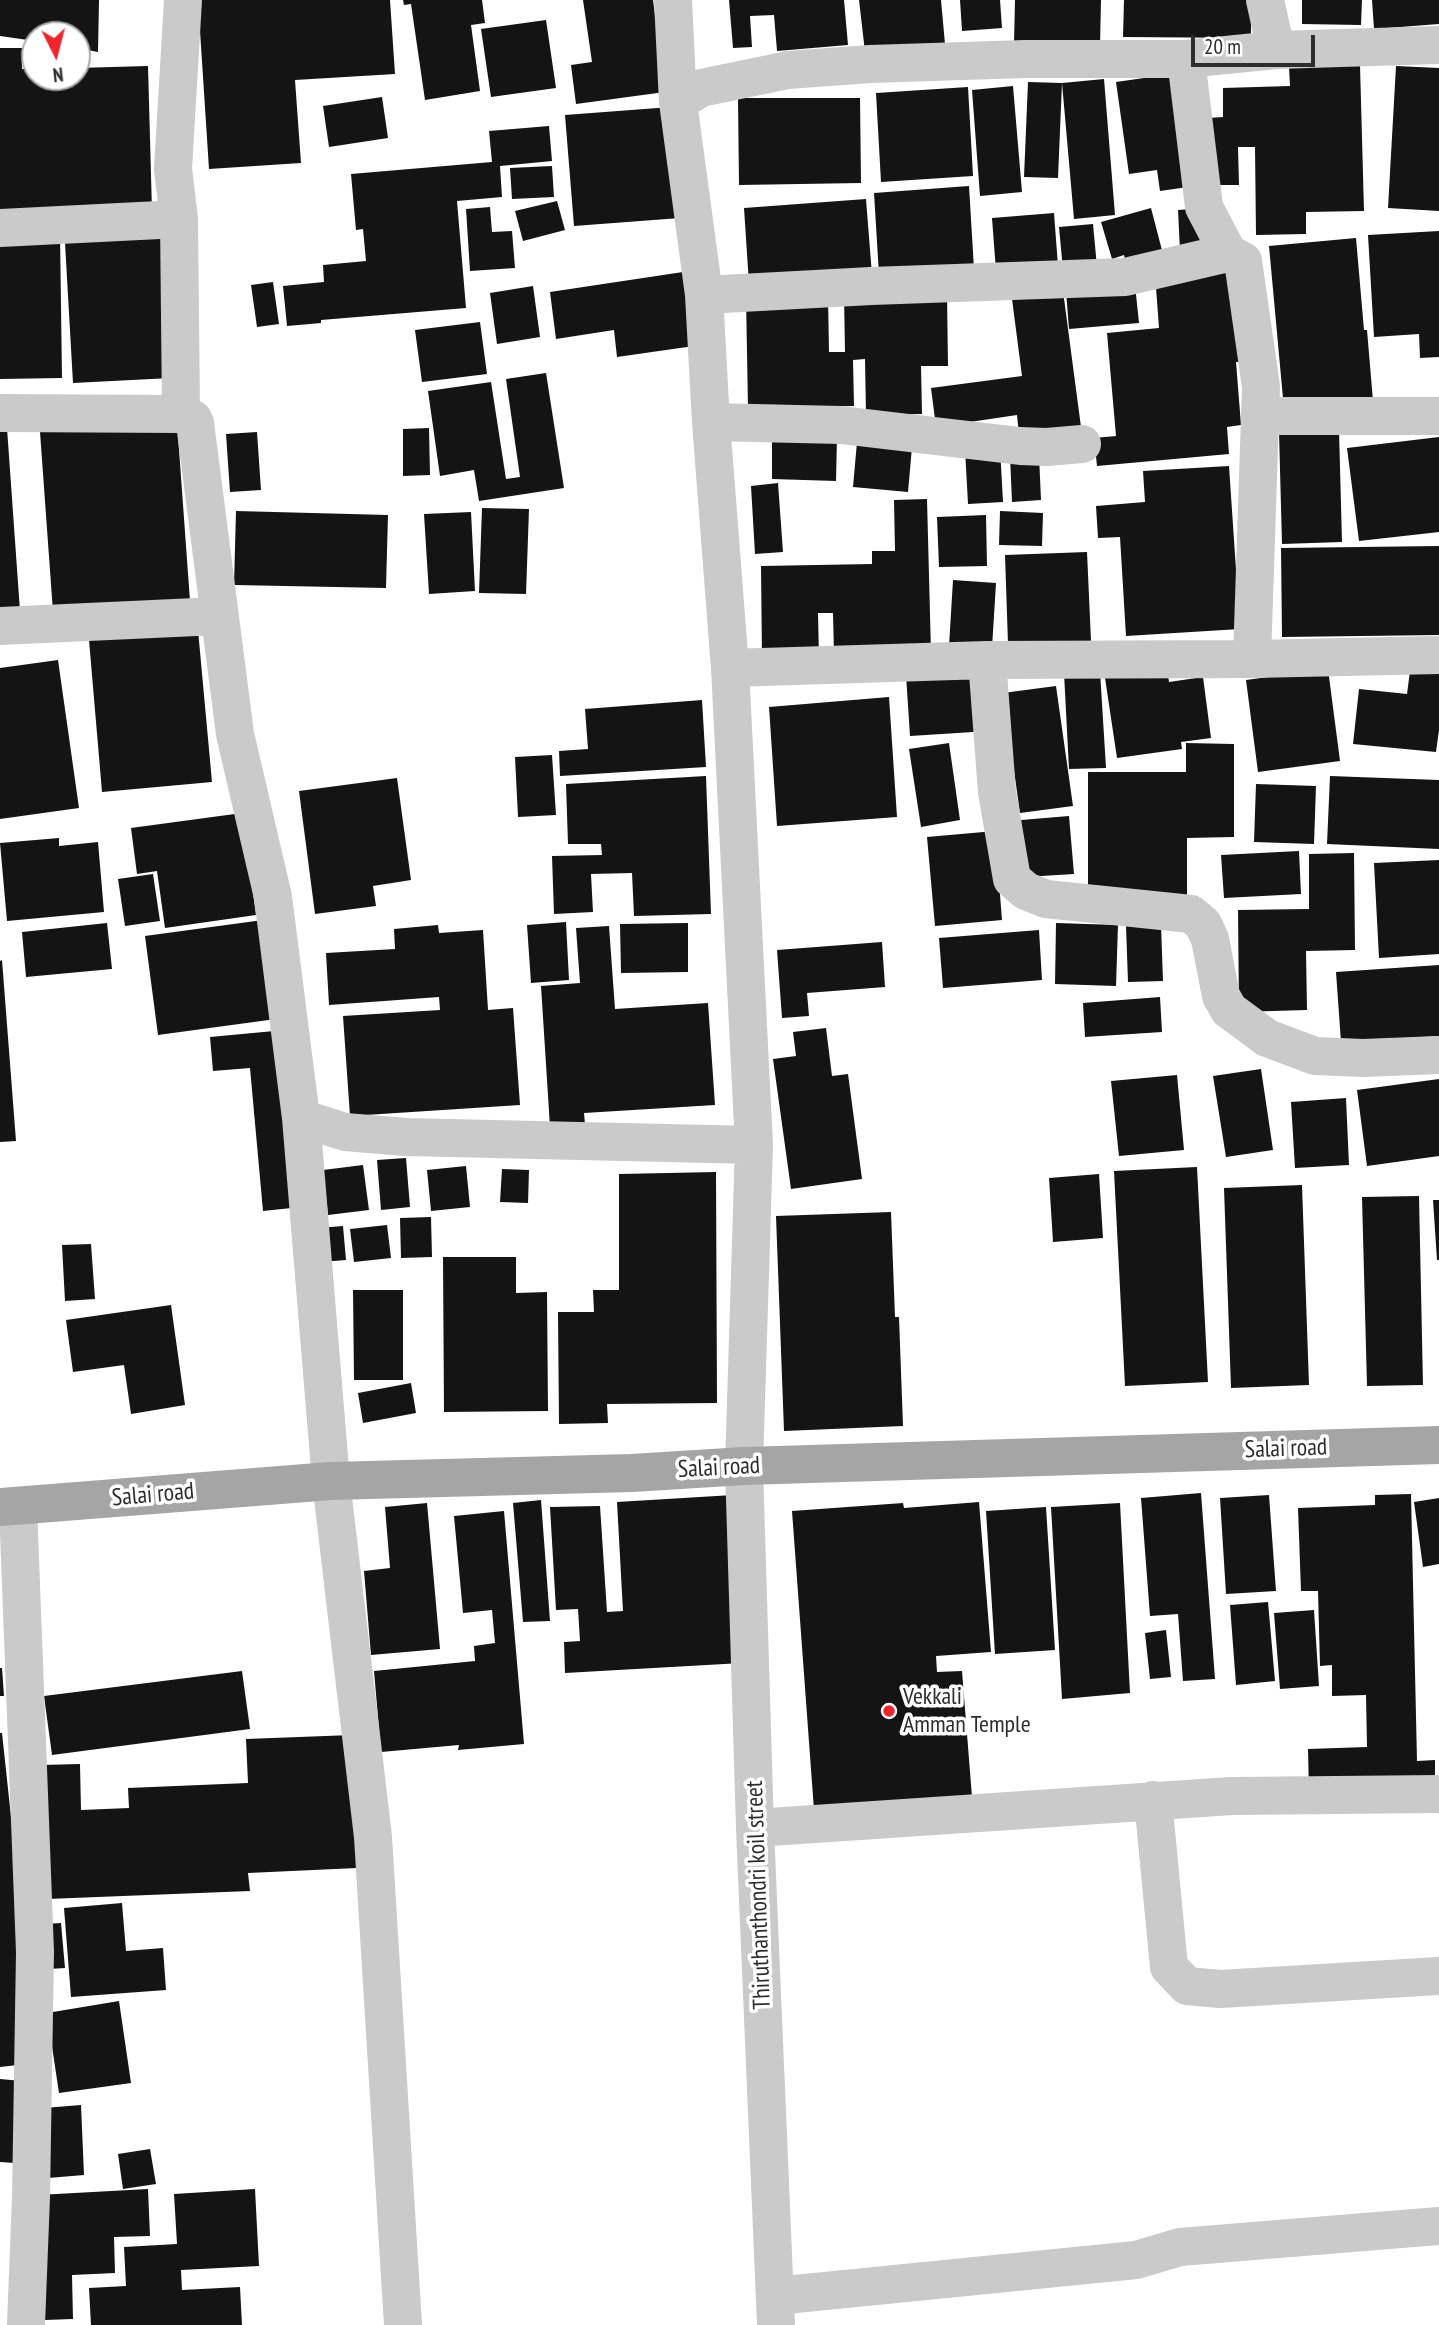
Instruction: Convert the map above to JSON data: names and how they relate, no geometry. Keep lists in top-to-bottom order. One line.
{"streets":{"main road":["Salai road"],"street":["Thiruthanthondri koil street"]},"crossings":[["Salai road","Thiruthanthondri koil street"]],"places":["Vekkali Amman Temple"],"scale_bar":"20 m","north":"bottom"}
